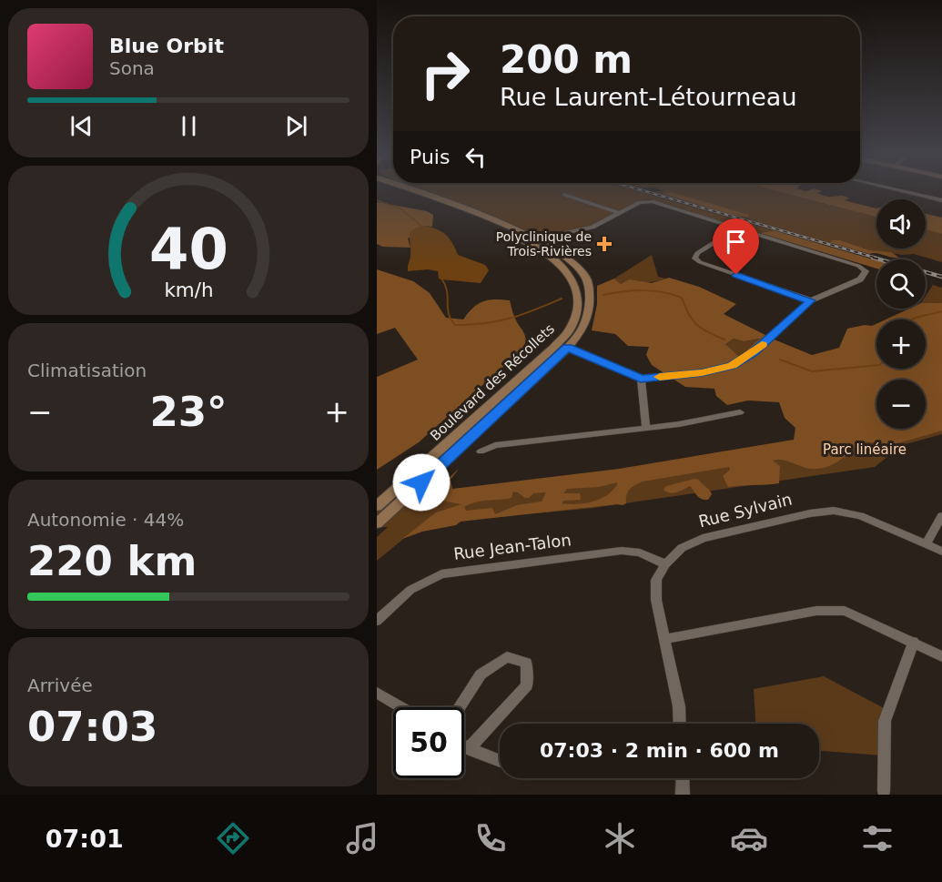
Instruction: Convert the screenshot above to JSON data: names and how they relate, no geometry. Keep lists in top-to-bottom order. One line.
{"streets":{"main road":["Boulevard des Récollets"],"street":["Rue Sylvain","Rue Jean-Talon"]},"crossings":[["Rue Sylvain","Rue Jean-Talon"]],"parks":["Parc linéaire"],"places":{"health":["Polyclinique de Trois-Rivières"]},"page":{"turn":["200 m","Rue Laurent-Létourneau"],"song":["Blue Orbit","Sona"],"then":"Puis","map_buttons":["+","−"],"tile":["Climatisation",["Autonomie · 44%","220 km"],["Arrivée","07:03"]],"heat":["−","23°","+"],"limit":"50","trip":"07:03 · 2 min · 600 m","tabs":"07:01","gauge":["40","km/h"]}}
